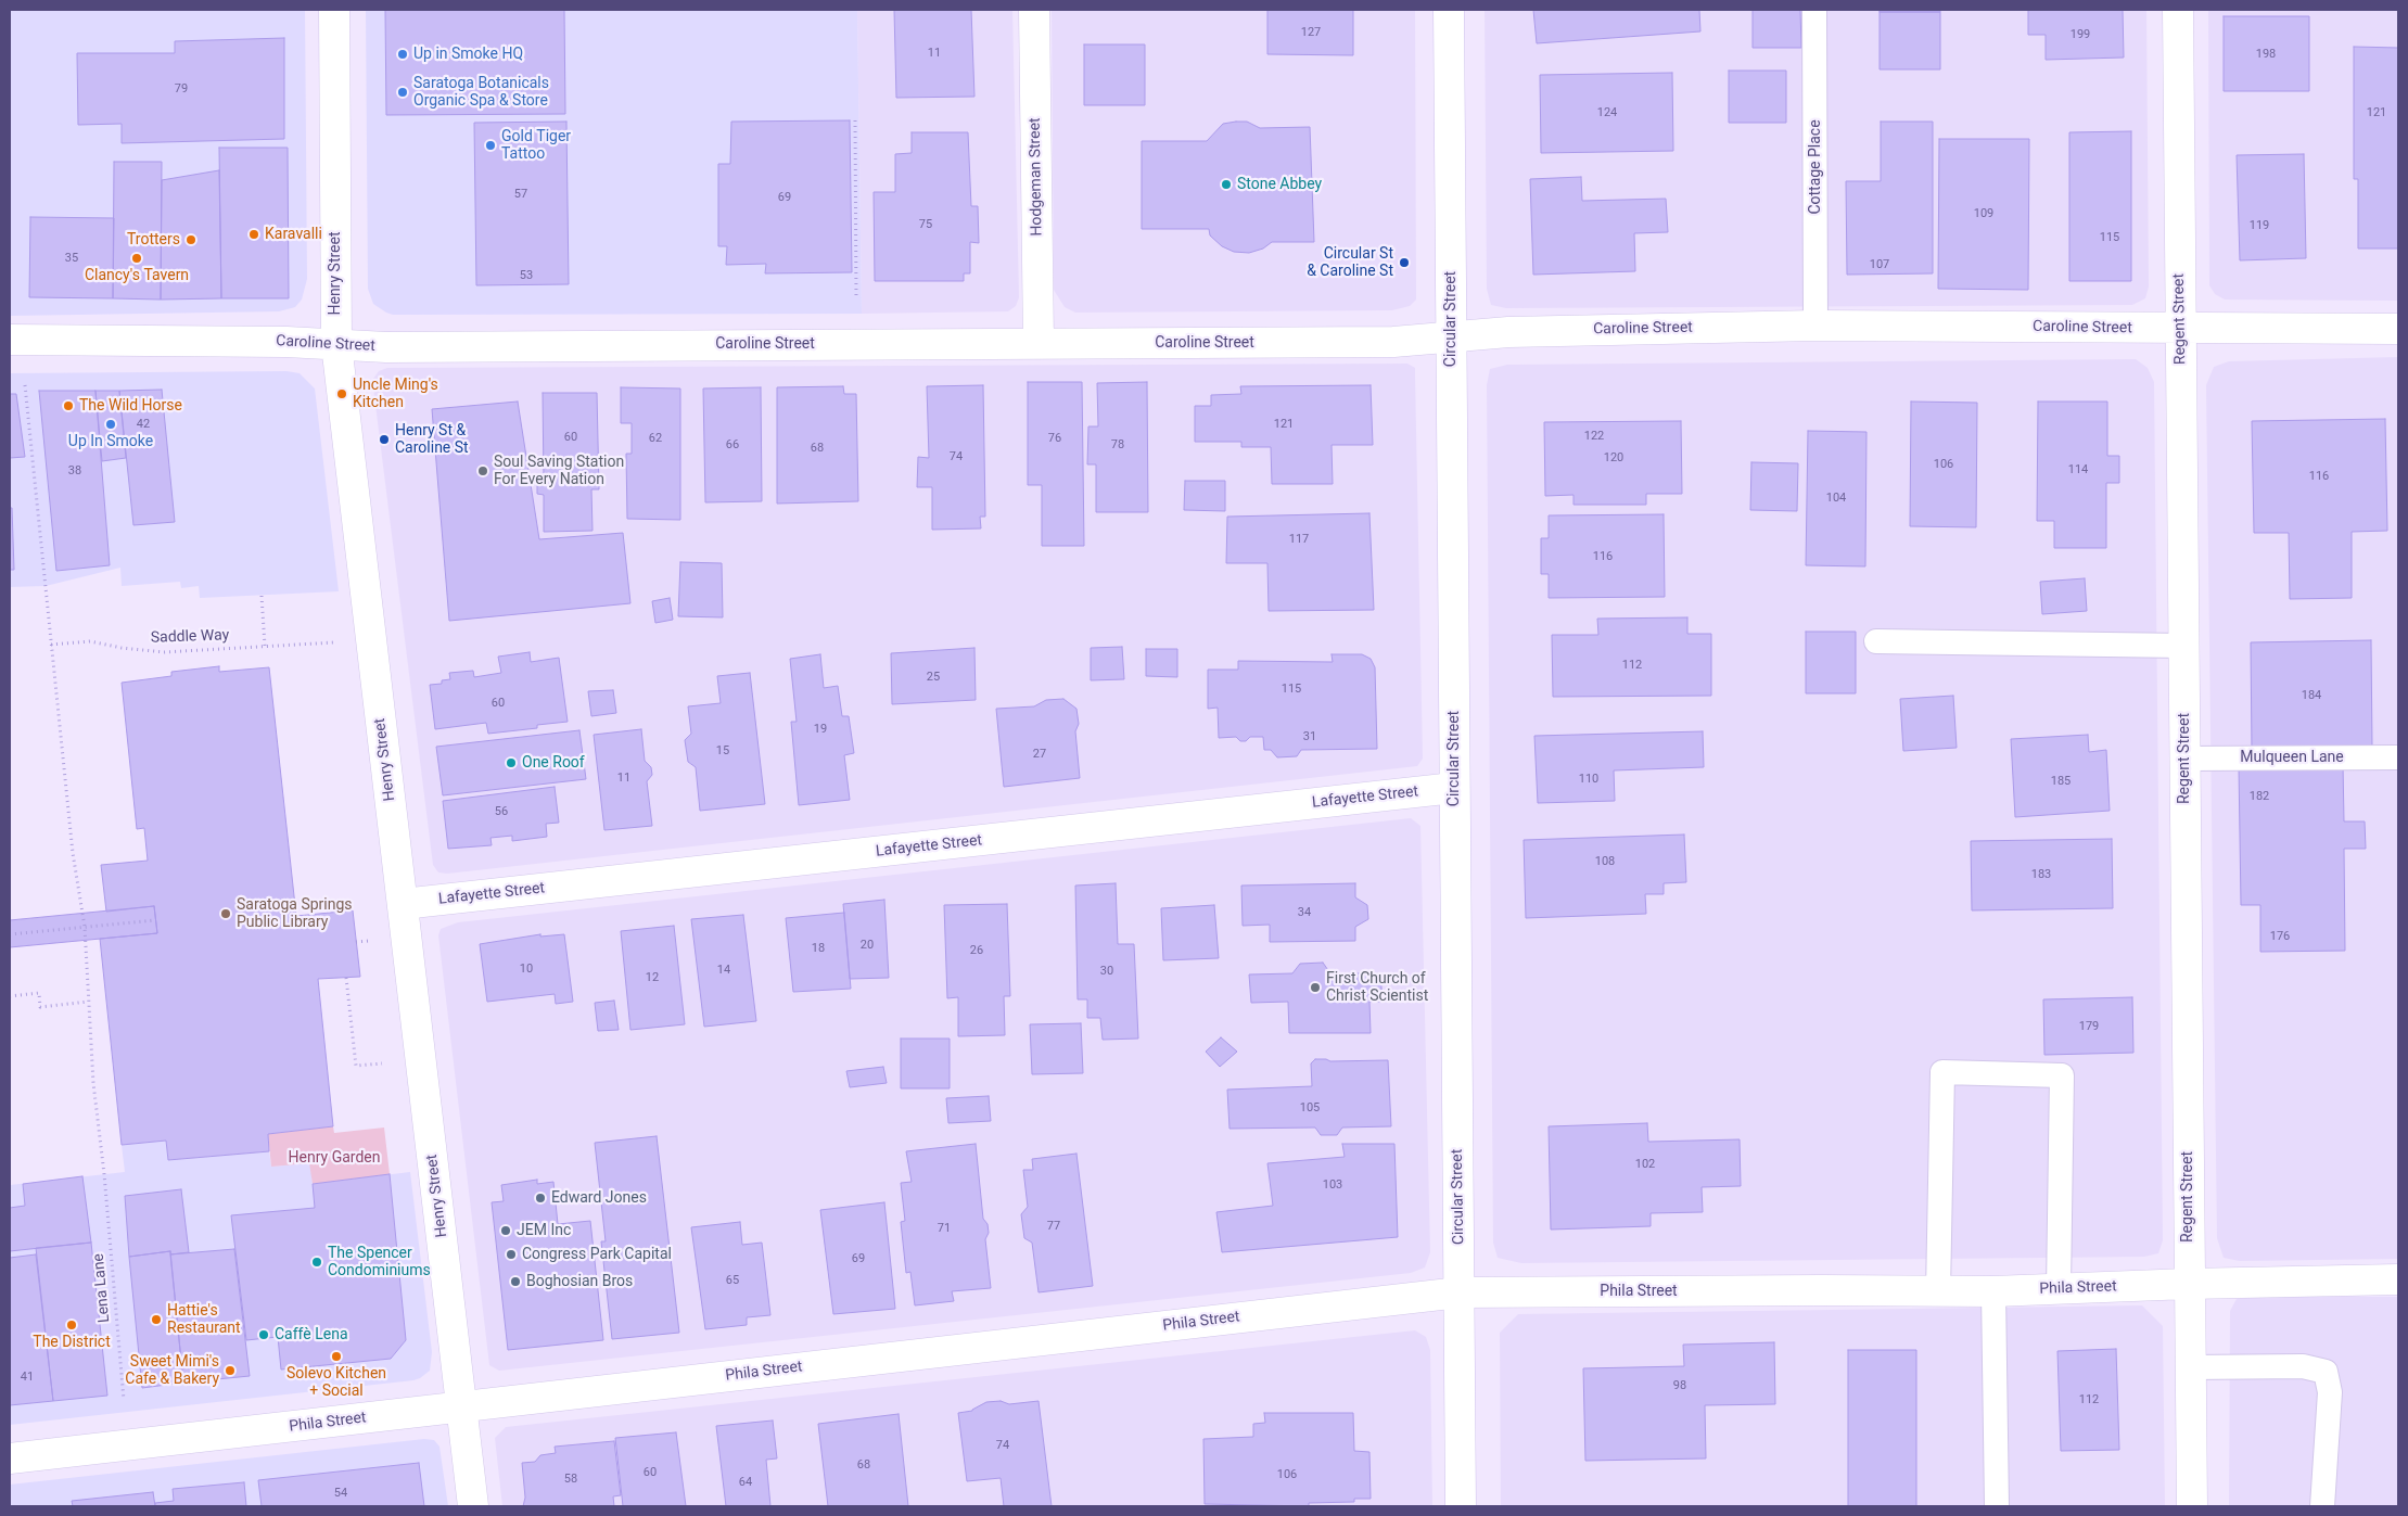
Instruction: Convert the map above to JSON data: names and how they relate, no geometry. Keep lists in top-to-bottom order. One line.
{"streets":{"street":["Hodgeman Street","Henry Street","Circular Street","Regent Street","Caroline Street","Lafayette Street","Phila Street"],"lane":["Cottage Place","Mulqueen Lane"],"path":["Saddle Way","Lena Lane"]},"crossings":[["Cottage Place","Caroline Street"],["Hodgeman Street","Caroline Street"],["Henry Street","Caroline Street"],["Henry Street","Lafayette Street"],["Henry Street","Phila Street"],["Circular Street","Caroline Street"],["Circular Street","Lafayette Street"],["Circular Street","Phila Street"],["Regent Street","Caroline Street"],["Regent Street","Mulqueen Lane"],["Regent Street","Phila Street"],["Saddle Way","Lena Lane"]],"parks":["Henry Garden"],"places":["Up in Smoke HQ","Saratoga Botanicals Organic Spa & Store","Gold Tiger Tattoo","Stone Abbey","Karavalli","Trotters","Clancy's Tavern","Circular St & Caroline St","Uncle Ming's Kitchen","The Wild Horse","Up In Smoke","Henry St & Caroline St","Soul Saving Station For Every Nation","One Roof","Saratoga Springs Public Library","First Church of Christ Scientist","Edward Jones","JEM Inc","Congress Park Capital","The Spencer Condominiums","Boghosian Bros","Hattie's Restaurant","The District","Caffè Lena","Solevo Kitchen + Social","Sweet Mimi's Cafe & Bakery"],"house_numbers":["127","199","11","198","79","124","121","57","69","109","75","119","115","35","107","53","42","121","122","60","62","76","66","78","68","74","120","106","114","38","116","104","117","116","112","25","115","184","60","19","31","15","27","11","110","185","182","56","108","183","34","176","20","18","26","10","14","30","12","179","105","102","103","77","71","69","65","41","98","112","74","68","60","106","58","64","54"]}
